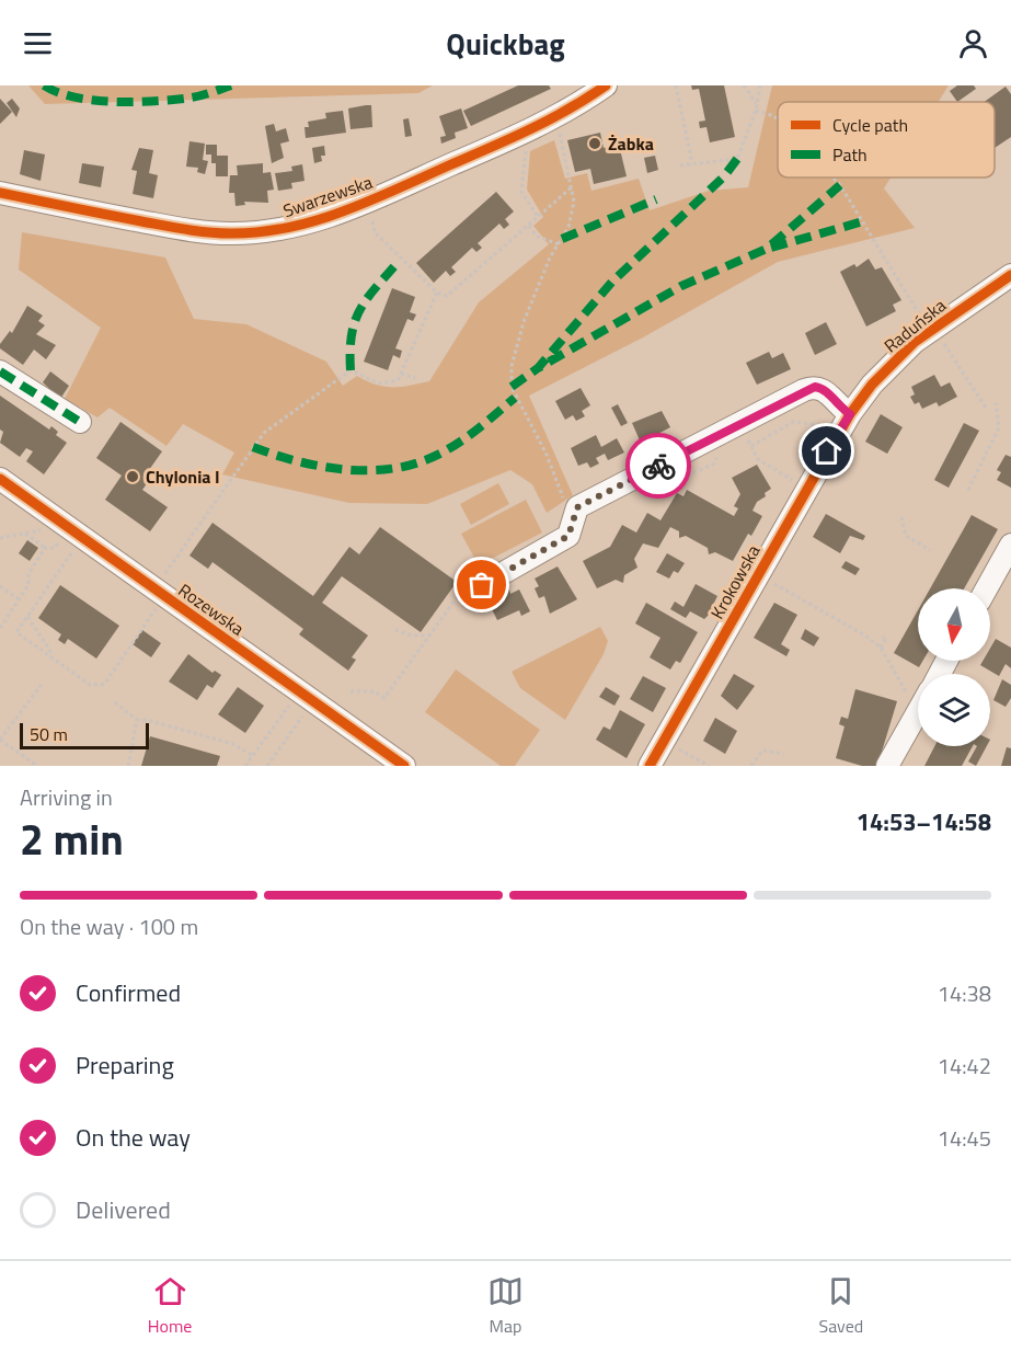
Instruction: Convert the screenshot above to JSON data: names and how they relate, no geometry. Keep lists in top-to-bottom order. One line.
{"streets":{"street":["Swarzewska","Raduńska","Krokowska","Rozewska"]},"crossings":[["Raduńska","Krokowska"]],"places":["Żabka","Chylonia I"],"legend":["Cycle path","Path"],"scale_bar":"50 m","north":"bottom","page":{"header":"Quickbag","scale":"50 m","heading":["2 min","Arriving in","14:53–14:58"],"bar":"On the way · 100 m","list":[["Confirmed","14:38"],["Preparing","14:42"],["On the way","14:45"],"Delivered"],"tabs":["Home","Map","Saved"]}}
